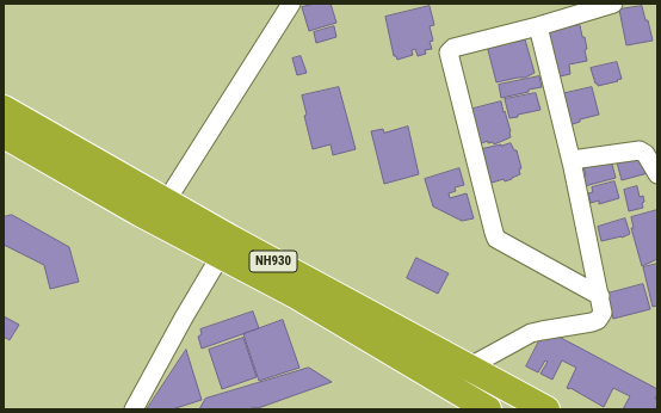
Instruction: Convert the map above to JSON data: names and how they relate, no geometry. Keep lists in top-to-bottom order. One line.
{"streets":{"highway":["NH930"]}}
